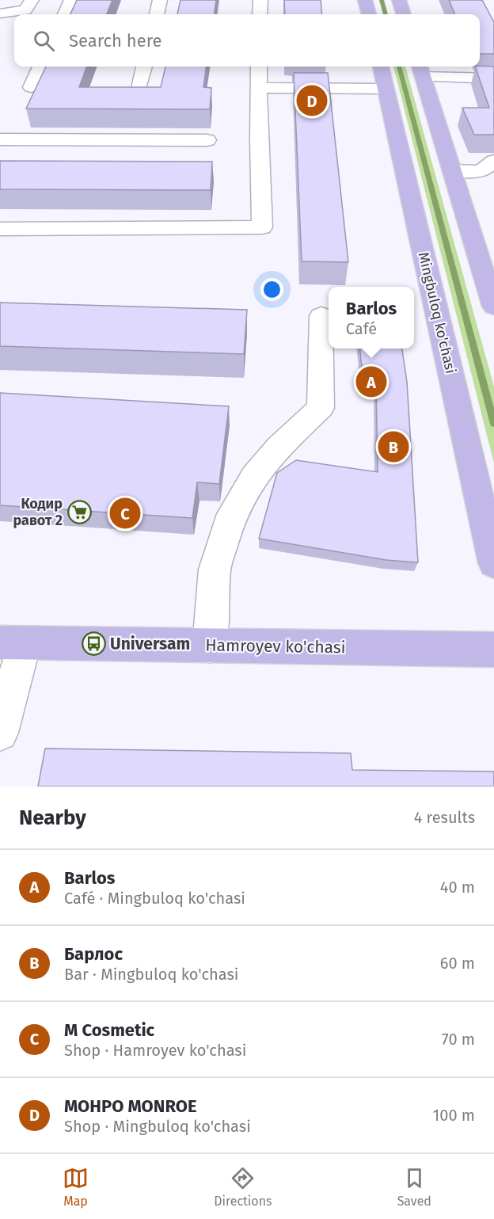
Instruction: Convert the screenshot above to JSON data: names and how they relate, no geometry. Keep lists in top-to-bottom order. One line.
{"streets":{"main road":["Mingbuloq ko'chasi","Hamroyev ko'chasi"]},"places":{"supermarket":["Кодир равот 2"],"bus stop":["Universam"]},"page":{"search":"Search here","pins":["D","A","B","C"],"popup":["Barlos","Café"],"heading":["Nearby","4 results"],"list":[{"mark":"A","name":"Barlos","note":"Café · Mingbuloq ko'chasi","value":"40 m"},{"mark":"B","name":"Барлос","note":"Bar · Mingbuloq ko'chasi","value":"60 m"},{"mark":"C","name":"M Cosmetic","note":"Shop · Hamroyev ko'chasi","value":"70 m"},{"mark":"D","name":"МОНРО MONROE","note":"Shop · Mingbuloq ko'chasi","value":"100 m"}],"nav":["Map","Directions","Saved"]}}
